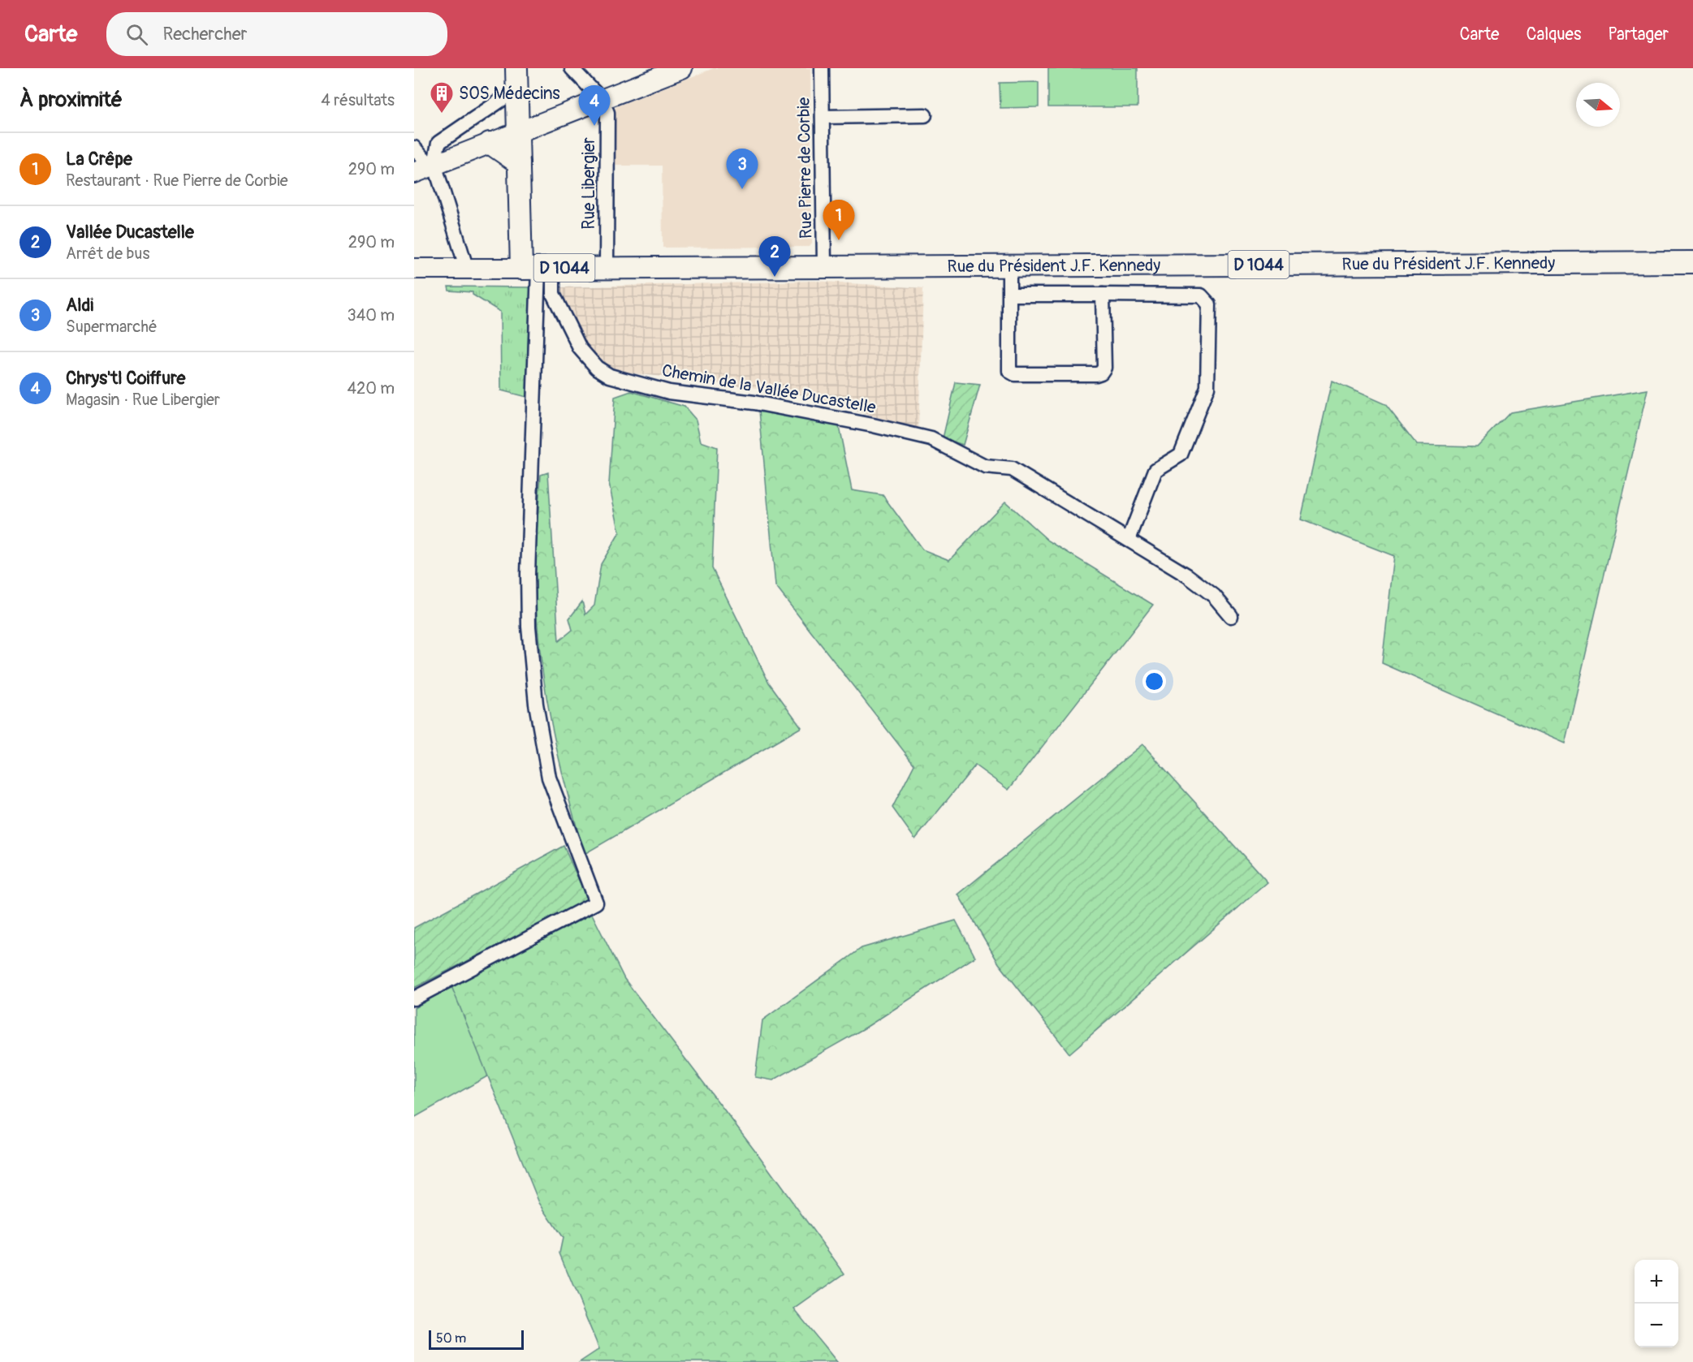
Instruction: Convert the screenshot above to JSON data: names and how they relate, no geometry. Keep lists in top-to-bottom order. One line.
{"streets":{"main road":["Rue du Président J.F. Kennedy","D 1044"],"street":["Rue Pierre de Corbie","Rue Libergier","Chemin de la Vallée Ducastelle"]},"crossings":[["Rue Pierre de Corbie","Rue du Président J.F. Kennedy"],["Rue Libergier","Rue du Président J.F. Kennedy"],["Rue du Président J.F. Kennedy","Chemin de la Vallée Ducastelle"]],"places":{"building":["SOS Médecins"]},"scale_bar":"50 m","north":"right","page":{"header":"Carte","search":"Rechercher","nav":["Carte","Calques","Partager"],"heading":["À proximité","4 résultats"],"pins":["4","3","1","2"],"list":[{"mark":"1","name":"La Crêpe","note":"Restaurant · Rue Pierre de Corbie","value":"290 m"},{"mark":"2","name":"Vallée Ducastelle","note":"Arrêt de bus","value":"290 m"},{"mark":"3","name":"Aldi","note":"Supermarché","value":"340 m"},{"mark":"4","name":"Chrys'tl Coiffure","note":"Magasin · Rue Libergier","value":"420 m"}],"map_buttons":["+","−"],"scale":"50 m"}}
